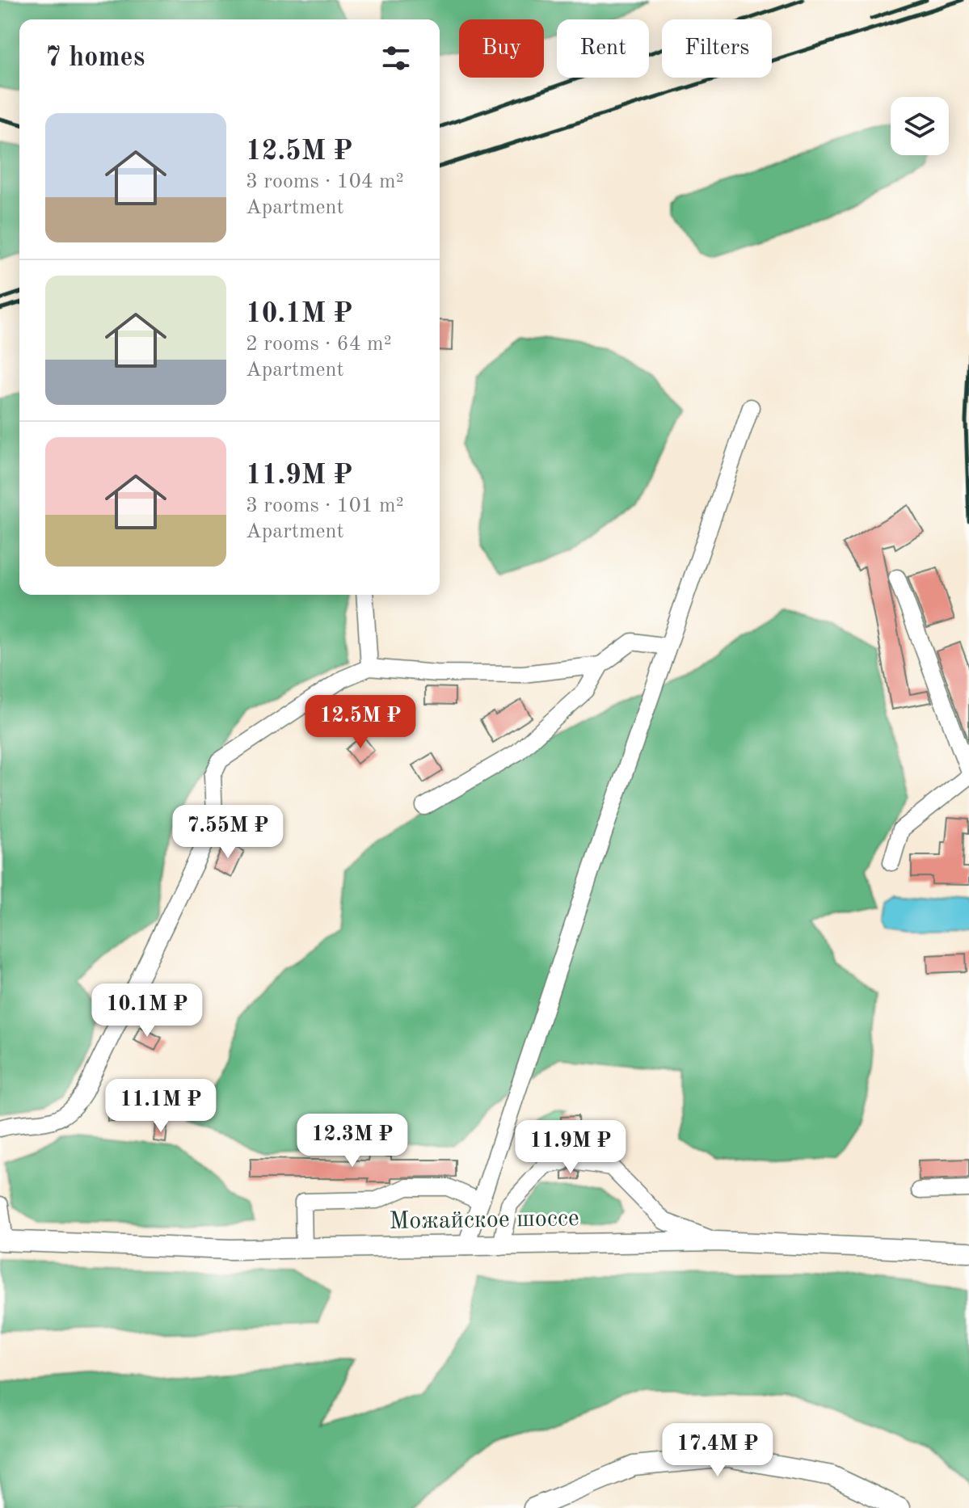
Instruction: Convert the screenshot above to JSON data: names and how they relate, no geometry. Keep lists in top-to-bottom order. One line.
{"streets":{"main road":["Можайское шоссе"]},"page":{"chip":["Buy","Rent","Filters"],"heading":"7 homes","list":[{"name":"12.5M ₽","note":"3 rooms · 104 m² · Apartment"},{"name":"10.1M ₽","note":"2 rooms · 64 m² · Apartment"},{"name":"11.9M ₽","note":"3 rooms · 101 m² · Apartment"}],"price":["12.5M ₽","7.55M ₽","10.1M ₽","11.1M ₽","12.3M ₽","11.9M ₽","17.4M ₽"]}}
